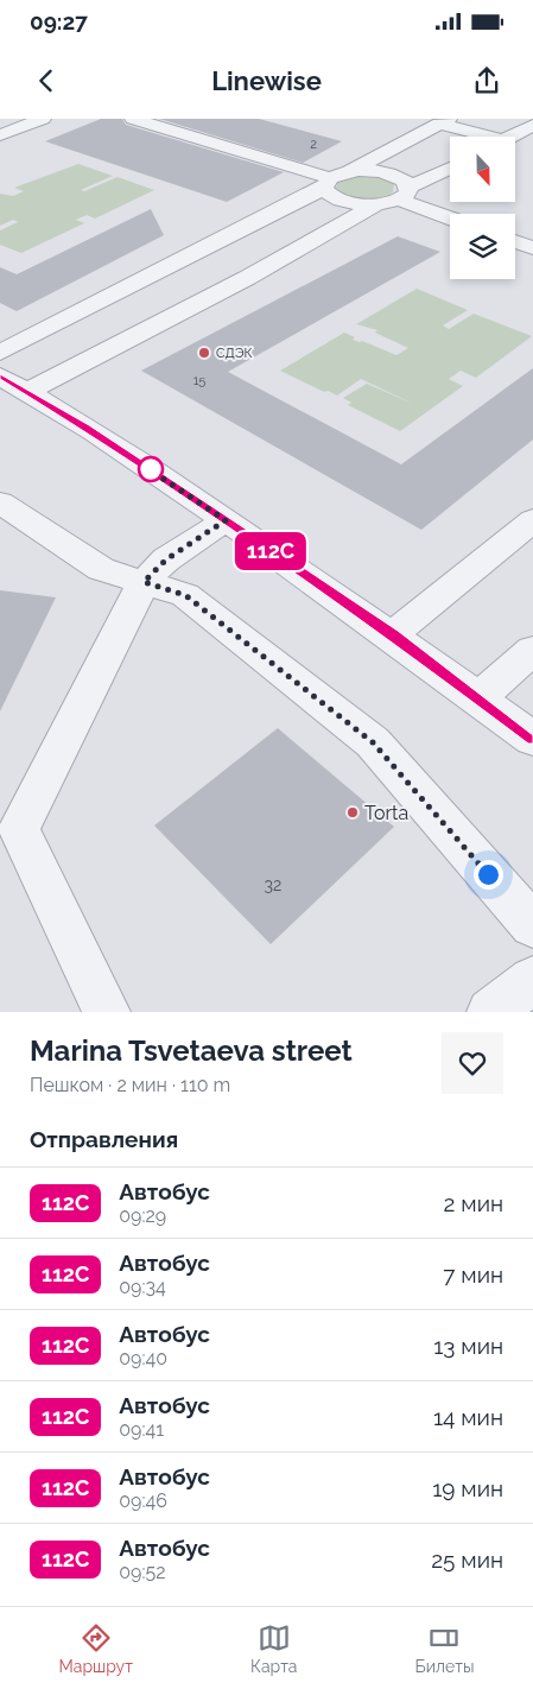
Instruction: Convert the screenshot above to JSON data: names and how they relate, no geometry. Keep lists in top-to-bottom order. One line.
{"places":["СДЭК","Torta"],"lines":["bus line 112С"],"house_numbers":["2","15","32"],"north":"bottom","page":{"status":"09:27","header":"Linewise","on_map":"112С","heading":[["Marina Tsvetaeva street","Пешком · 2 мин · 110 m"],"Отправления"],"list":[{"mark":"112С","name":"Автобус","note":"09:29","value":"2 мин"},{"mark":"112С","name":"Автобус","note":"09:34","value":"7 мин"},{"mark":"112С","name":"Автобус","note":"09:40","value":"13 мин"},{"mark":"112С","name":"Автобус","note":"09:41","value":"14 мин"},{"mark":"112С","name":"Автобус","note":"09:46","value":"19 мин"},{"mark":"112С","name":"Автобус","note":"09:52","value":"25 мин"}],"tabs":["Маршрут","Карта","Билеты"]}}
